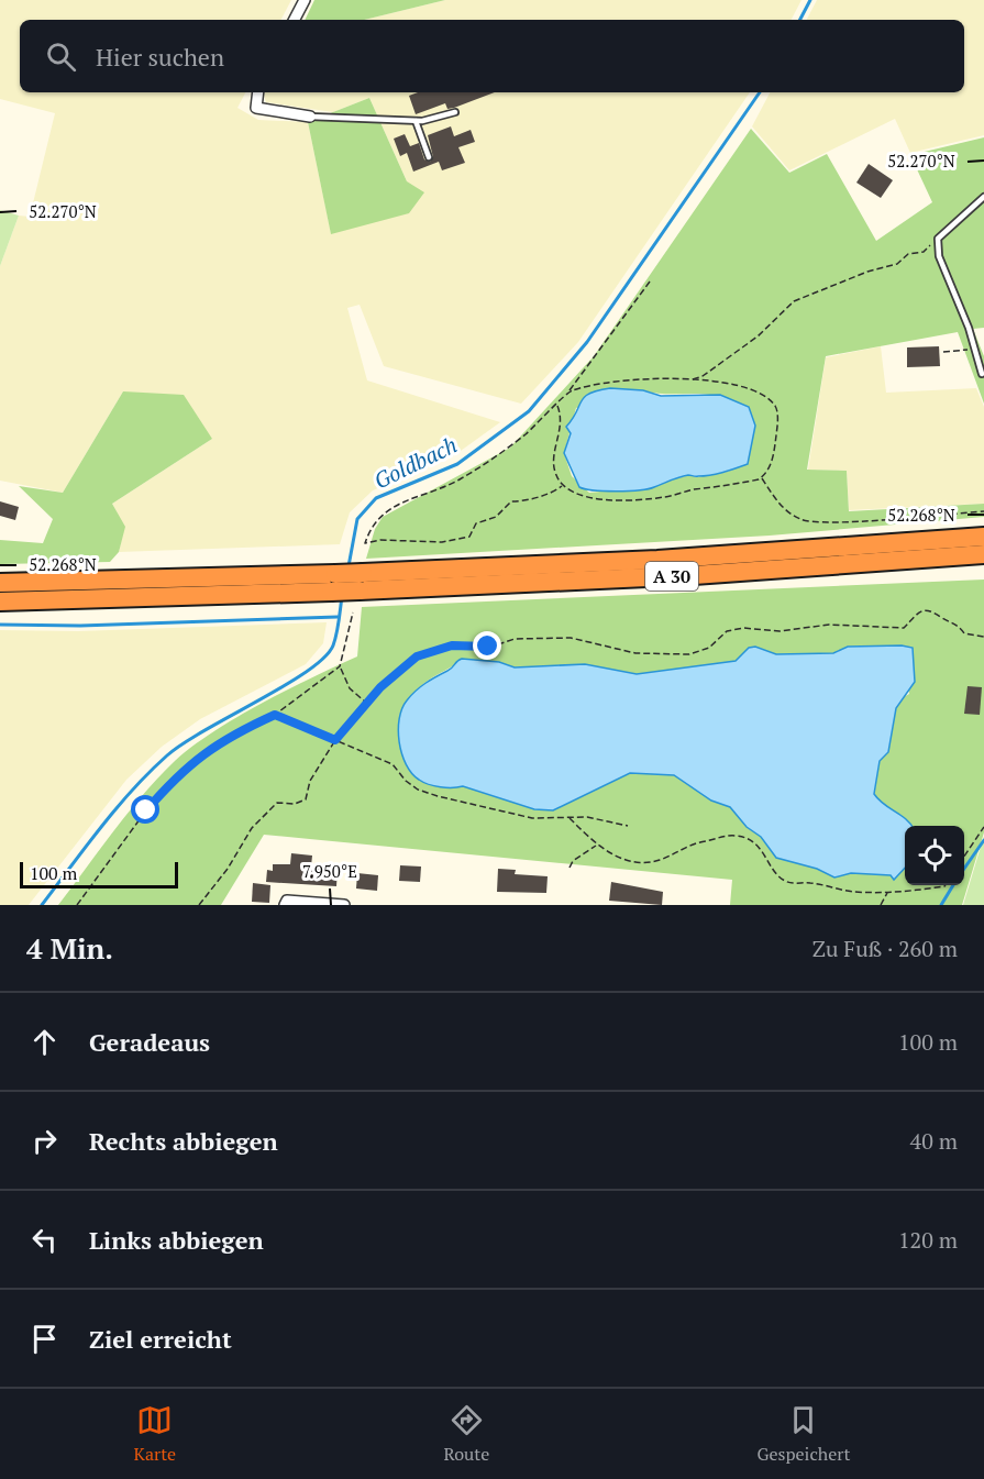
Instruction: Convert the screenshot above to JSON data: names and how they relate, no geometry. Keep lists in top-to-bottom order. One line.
{"streets":{"highway":["A 30"]},"water":["Goldbach"],"scale_bar":"100 m","page":{"search":"Hier suchen","scale":"100 m","heading":["4 Min.","Zu Fuß · 260 m"],"list":[["Geradeaus","100 m"],["Rechts abbiegen","40 m"],["Links abbiegen","120 m"],"Ziel erreicht"],"nav":["Karte","Route","Gespeichert"]},"coordinates":["52.270°N","52.268°N","7.950°E"]}
